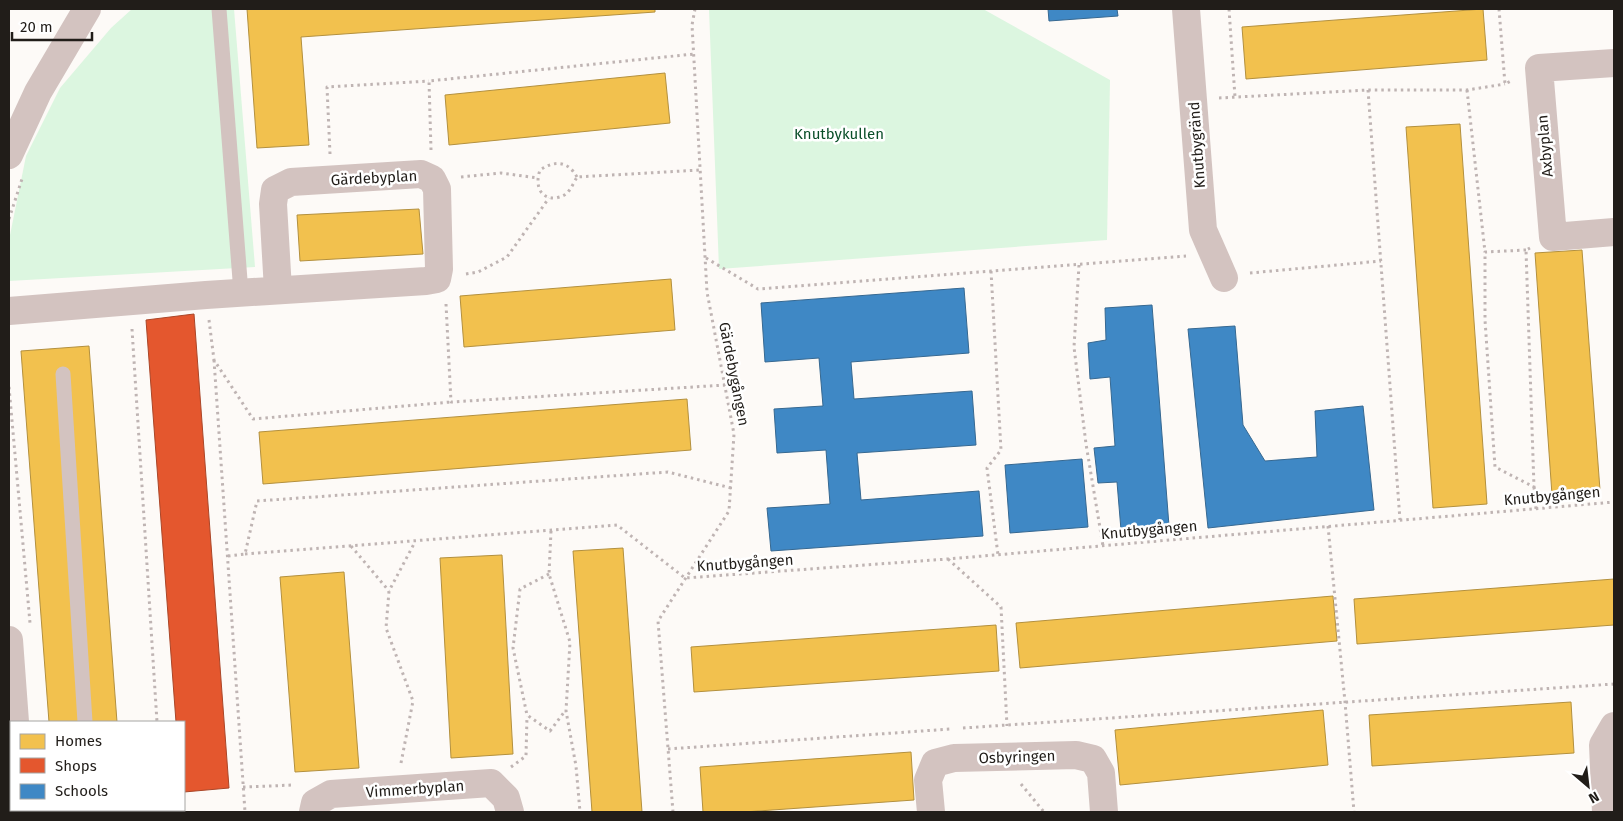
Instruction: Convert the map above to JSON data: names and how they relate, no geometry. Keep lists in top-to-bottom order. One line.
{"streets":{"street":["Knutbygränd","Axbyplan","Gärdebyplan","Osbyringen","Vimmerbyplan"],"path":["Gärdebygången","Knutbygången"]},"crossings":[["Gärdebygången","Knutbygången"]],"parks":["Knutbykullen"],"legend":["Homes","Shops","Schools"],"scale_bar":"20 m","north":"bottom right"}
